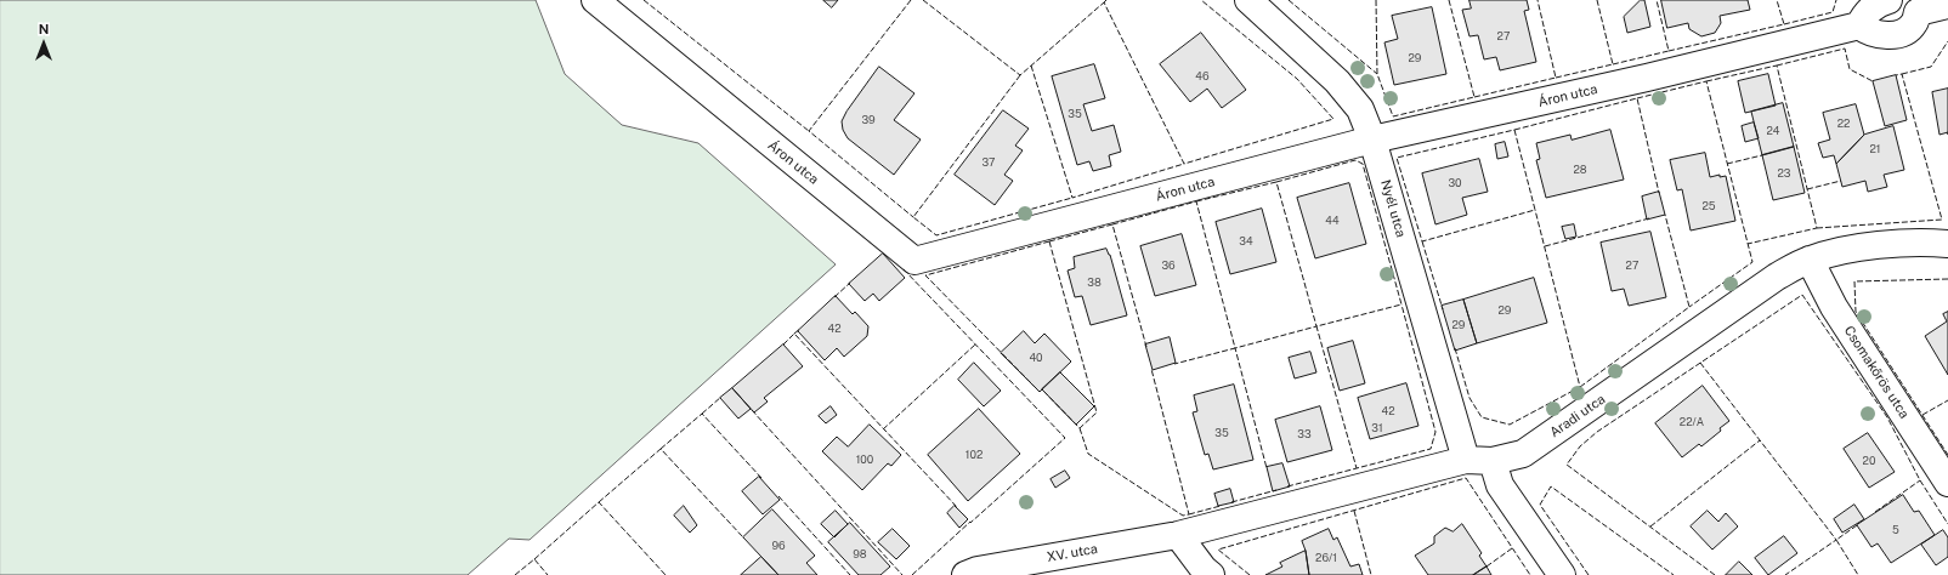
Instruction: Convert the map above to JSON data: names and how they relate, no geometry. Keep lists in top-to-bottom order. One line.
{"streets":{"street":["Áron utca","Nyél utca","Csomakőrös utca","Aradi utca","XV. utca"]},"crossings":[["Áron utca","Nyél utca"],["Nyél utca","Aradi utca"],["Csomakőrös utca","Aradi utca"],["Aradi utca","XV. utca"]],"house_numbers":["27","29","46","35","39","22","24","21","37","28","23","30","25","44","34","36","27","38","29","29","42","40","42","22/A","31","35","33","102","100","20","5","96","98","26/1"],"north":"top"}
